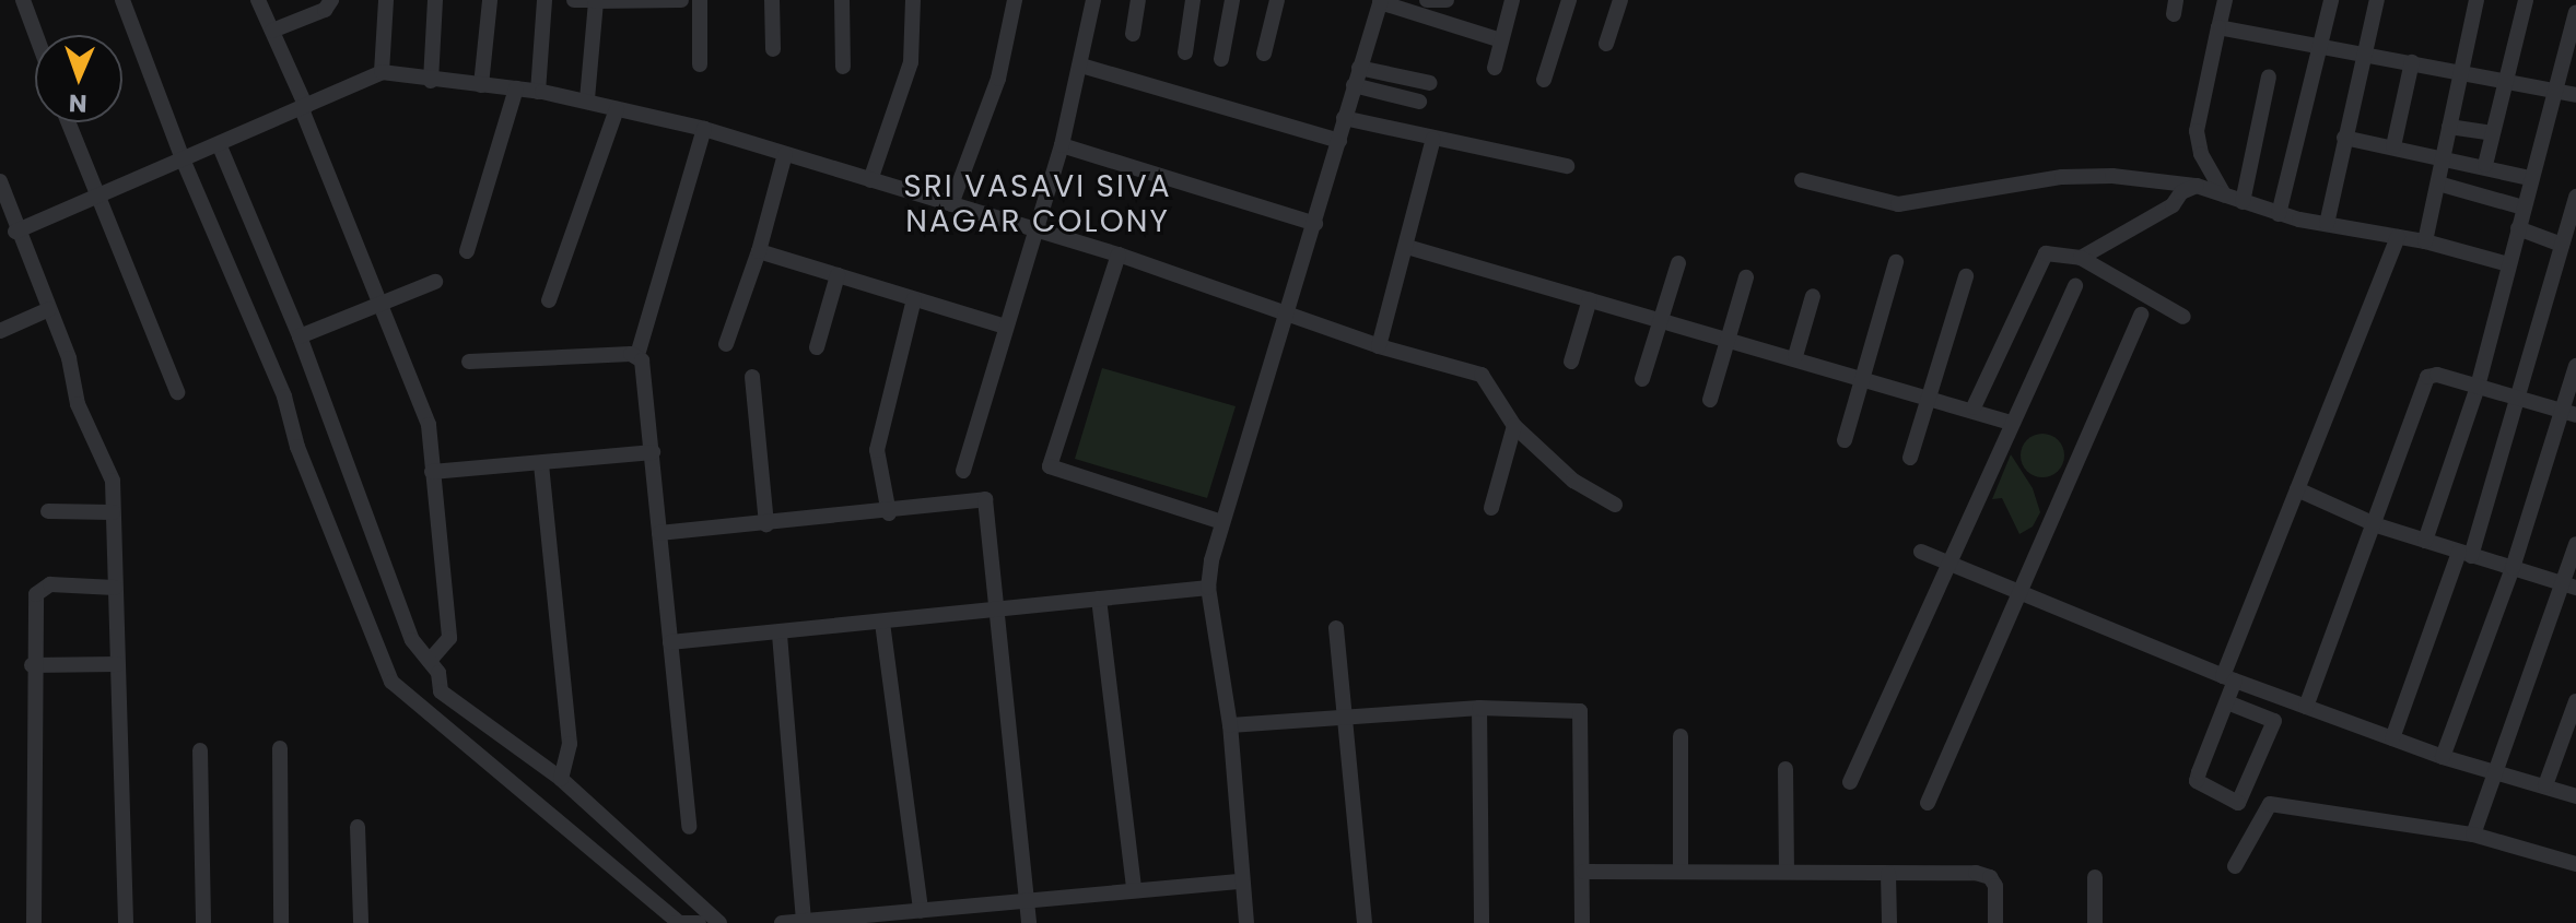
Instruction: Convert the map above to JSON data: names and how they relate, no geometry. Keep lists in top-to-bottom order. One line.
{"districts":["SRI VASAVI SIVA NAGAR COLONY"],"north":"bottom"}
